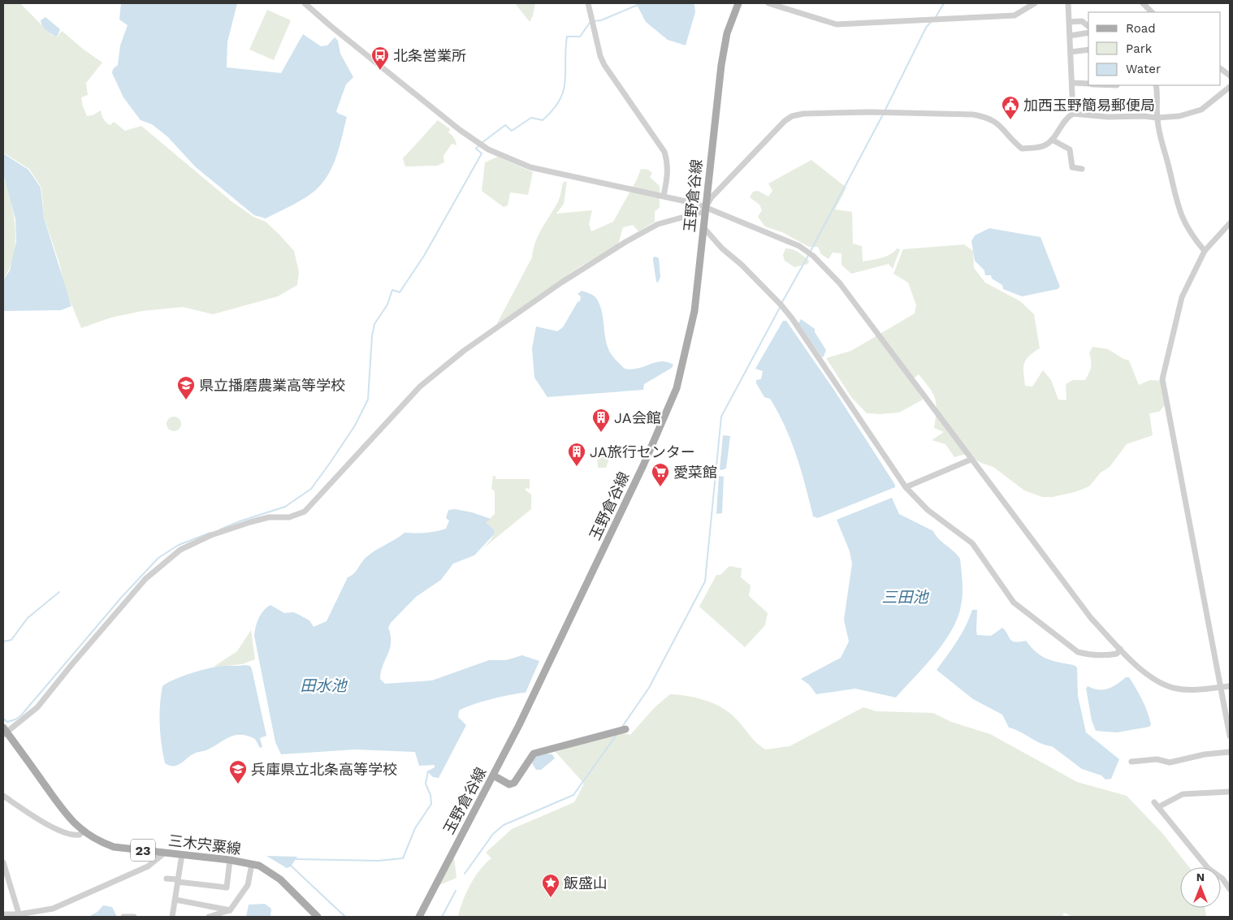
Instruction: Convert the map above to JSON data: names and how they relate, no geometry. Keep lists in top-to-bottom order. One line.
{"streets":{"main road":["玉野倉谷線","三木宍粟線","23"]},"water":["三田池","田水池"],"places":{"bus stop":["北条営業所"],"public building":["加西玉野簡易郵便局"],"school or university":["県立播磨農業高等学校","兵庫県立北条高等学校"],"building":["JA会館","JA旅行センター"],"supermarket":["愛菜館"],"place":["飯盛山"]},"legend":["Road","Park","Water"],"north":"top"}
